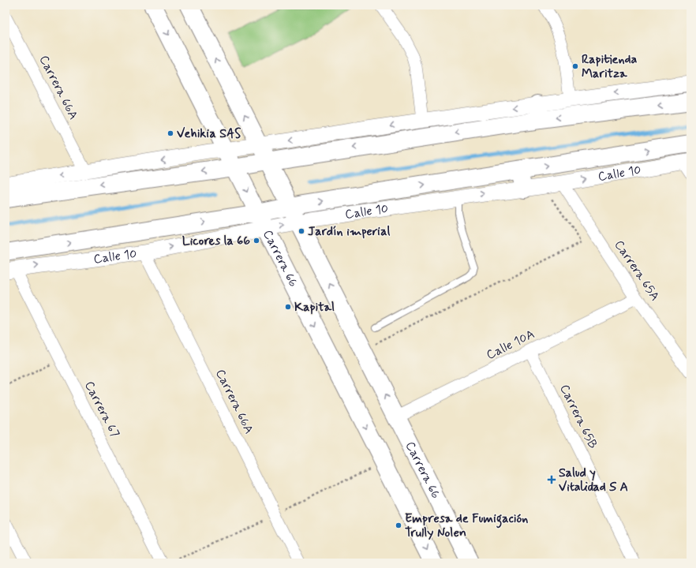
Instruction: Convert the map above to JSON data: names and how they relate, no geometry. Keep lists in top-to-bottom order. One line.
{"streets":{"main road":["Calle 10","Carrera 66"],"street":["Carrera 66A","Carrera 65A","Calle 10A","Carrera 67","Carrera 65B"]},"crossings":[["Carrera 66A","Calle 10"],["Calle 10","Carrera 66"],["Calle 10","Carrera 65A"],["Calle 10","Carrera 67"],["Carrera 66","Calle 10A"],["Carrera 65A","Calle 10A"],["Calle 10A","Carrera 65B"]],"places":{"other":["Rapitienda Maritza","Vehikia SAS","Jardín imperial","Licores la 66","Kapital","Empresa de Fumigación Trully Nolen"],"health":["Salud y Vitalidad S A"]}}
